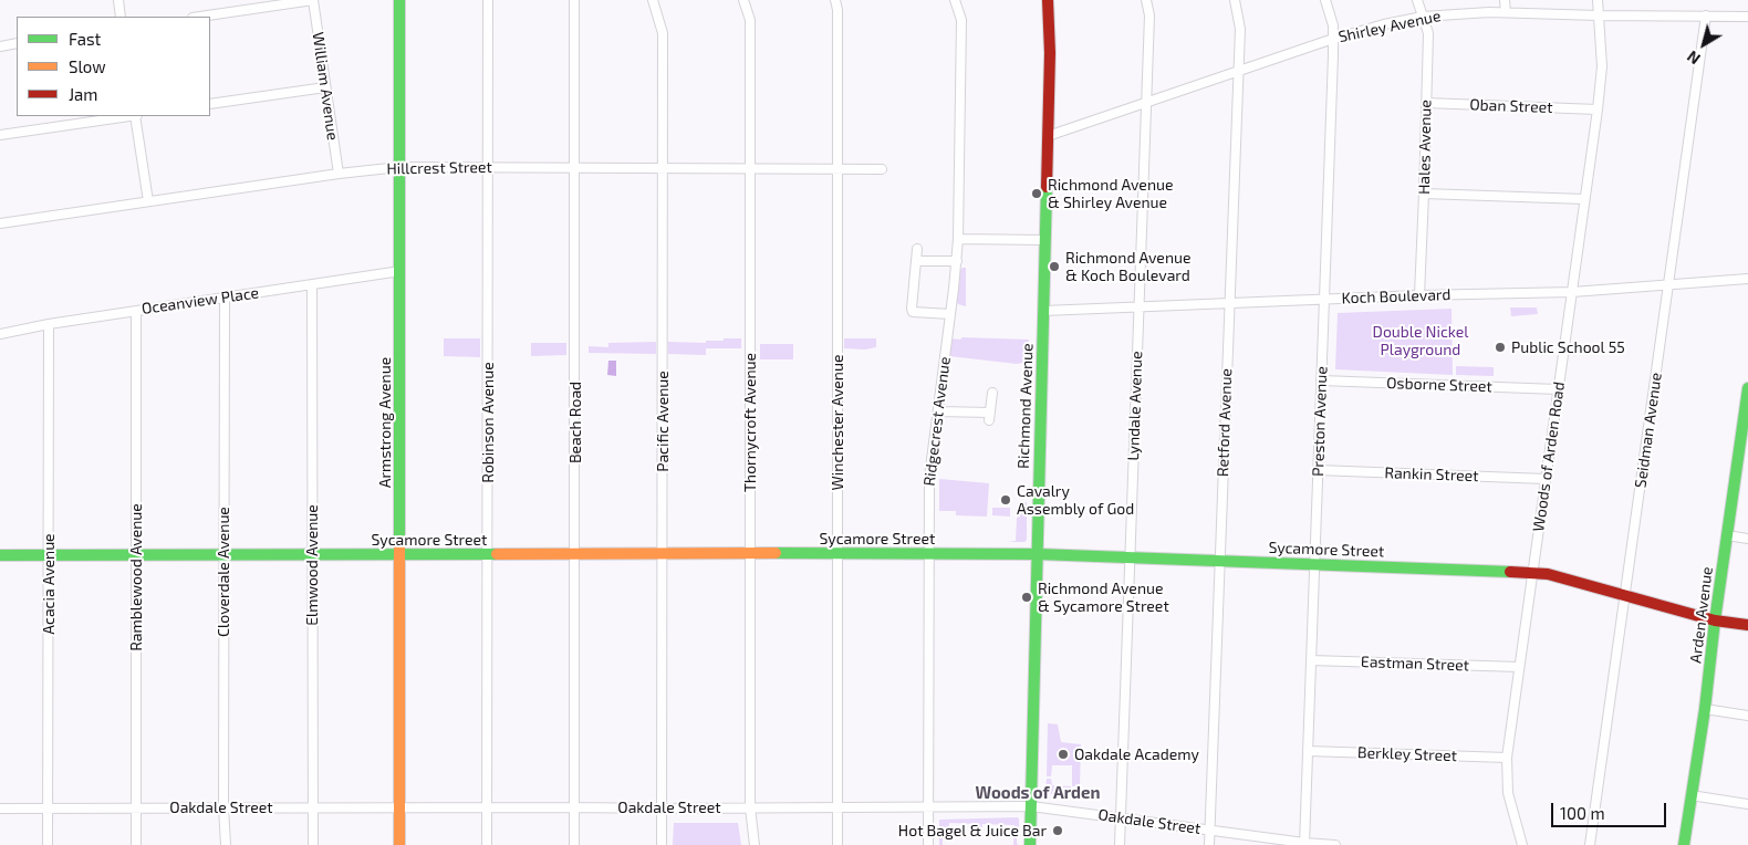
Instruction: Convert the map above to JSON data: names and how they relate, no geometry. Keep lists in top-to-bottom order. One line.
{"streets":{"street":["Shirley Avenue","William Avenue","Oban Street","Hales Avenue","Hillcrest Street","Koch Boulevard","Oceanview Place","Osborne Street","Richmond Avenue","Lyndale Avenue","Pacific Avenue","Ridgecrest Avenue","Preston Avenue","Armstrong Avenue","Robinson Avenue","Beach Road","Thornycroft Avenue","Winchester Avenue","Retford Avenue","Seidman Avenue","Woods of Arden Road","Rankin Street","Sycamore Street","Elmwood Avenue","Cloverdale Avenue","Ramblewood Avenue","Acacia Avenue","Arden Avenue","Eastman Street","Berkley Street","Oakdale Street"]},"crossings":[["Shirley Avenue","Hales Avenue"],["Shirley Avenue","Richmond Avenue"],["Shirley Avenue","Lyndale Avenue"],["Shirley Avenue","Preston Avenue"],["Shirley Avenue","Retford Avenue"],["Shirley Avenue","Seidman Avenue"],["Shirley Avenue","Woods of Arden Road"],["William Avenue","Hillcrest Street"],["Oban Street","Hales Avenue"],["Oban Street","Woods of Arden Road"],["Hales Avenue","Koch Boulevard"],["Hillcrest Street","Pacific Avenue"],["Hillcrest Street","Armstrong Avenue"],["Hillcrest Street","Robinson Avenue"],["Hillcrest Street","Beach Road"],["Hillcrest Street","Thornycroft Avenue"],["Hillcrest Street","Winchester Avenue"],["Koch Boulevard","Richmond Avenue"],["Koch Boulevard","Lyndale Avenue"],["Koch Boulevard","Preston Avenue"],["Koch Boulevard","Retford Avenue"],["Koch Boulevard","Seidman Avenue"],["Koch Boulevard","Woods of Arden Road"],["Oceanview Place","Armstrong Avenue"],["Oceanview Place","Elmwood Avenue"],["Oceanview Place","Cloverdale Avenue"],["Oceanview Place","Ramblewood Avenue"],["Oceanview Place","Acacia Avenue"],["Osborne Street","Preston Avenue"],["Osborne Street","Woods of Arden Road"],["Richmond Avenue","Sycamore Street"],["Richmond Avenue","Oakdale Street"],["Lyndale Avenue","Sycamore Street"],["Lyndale Avenue","Oakdale Street"],["Pacific Avenue","Sycamore Street"],["Pacific Avenue","Oakdale Street"],["Ridgecrest Avenue","Sycamore Street"],["Ridgecrest Avenue","Oakdale Street"],["Preston Avenue","Rankin Street"],["Preston Avenue","Sycamore Street"],["Preston Avenue","Eastman Street"],["Preston Avenue","Berkley Street"],["Preston Avenue","Oakdale Street"],["Armstrong Avenue","Sycamore Street"],["Armstrong Avenue","Oakdale Street"],["Robinson Avenue","Sycamore Street"],["Robinson Avenue","Oakdale Street"],["Beach Road","Sycamore Street"],["Beach Road","Oakdale Street"],["Thornycroft Avenue","Sycamore Street"],["Thornycroft Avenue","Oakdale Street"],["Winchester Avenue","Sycamore Street"],["Winchester Avenue","Oakdale Street"],["Retford Avenue","Sycamore Street"],["Retford Avenue","Oakdale Street"],["Seidman Avenue","Sycamore Street"],["Woods of Arden Road","Rankin Street"],["Woods of Arden Road","Sycamore Street"],["Woods of Arden Road","Eastman Street"],["Woods of Arden Road","Berkley Street"],["Sycamore Street","Elmwood Avenue"],["Sycamore Street","Cloverdale Avenue"],["Sycamore Street","Ramblewood Avenue"],["Sycamore Street","Acacia Avenue"],["Sycamore Street","Arden Avenue"],["Elmwood Avenue","Oakdale Street"],["Cloverdale Avenue","Oakdale Street"],["Ramblewood Avenue","Oakdale Street"],["Acacia Avenue","Oakdale Street"]],"districts":["Woods of Arden"],"parks":["Double Nickel Playground"],"places":["Richmond Avenue & Shirley Avenue","Richmond Avenue & Koch Boulevard","Public School 55","Cavalry Assembly of God","Richmond Avenue & Sycamore Street","Oakdale Academy","Hot Bagel & Juice Bar"],"legend":["Fast","Slow","Jam"],"scale_bar":"100 m","north":"bottom left"}
